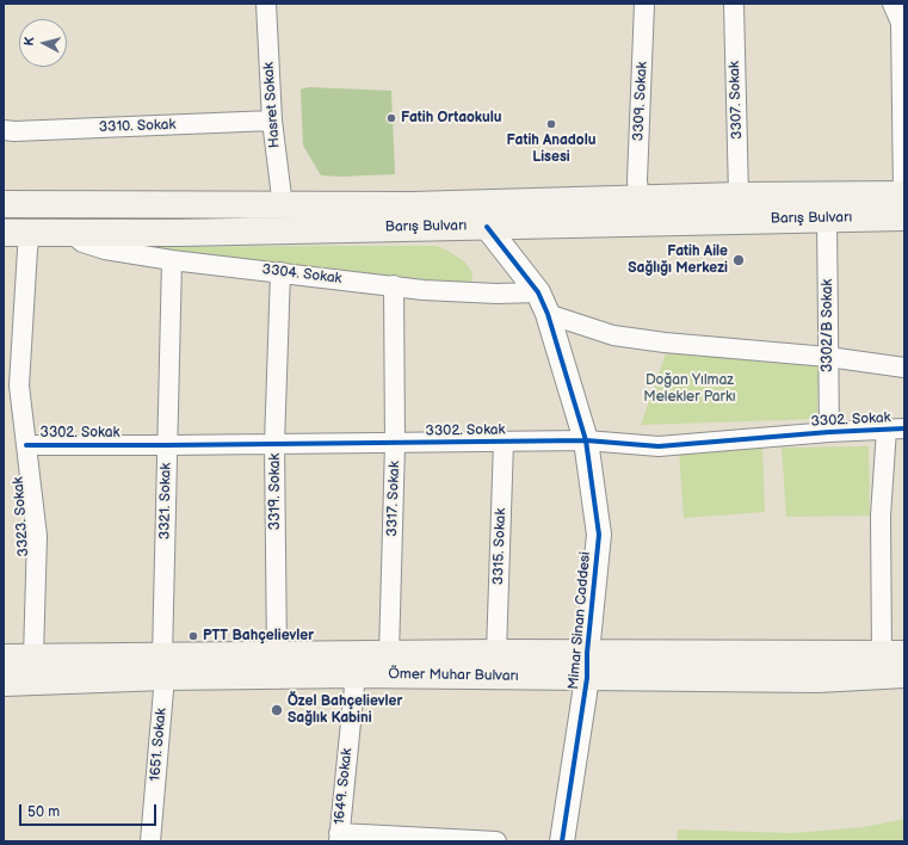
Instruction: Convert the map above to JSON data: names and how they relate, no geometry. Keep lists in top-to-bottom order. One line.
{"streets":{"main road":["Barış Bulvarı","Ömer Muhar Bulvarı"],"street":["3307. Sokak","3309. Sokak","Hasret Sokak","3310. Sokak","3304. Sokak","3302/B Sokak","3302. Sokak","3319. Sokak","3317. Sokak","3321. Sokak","3323. Sokak","3315. Sokak","Mimar Sinan Caddesi","1651. Sokak","1649. Sokak"]},"crossings":[["3307. Sokak","Barış Bulvarı"],["3309. Sokak","Barış Bulvarı"],["Hasret Sokak","3310. Sokak"],["Hasret Sokak","Barış Bulvarı"],["Barış Bulvarı","3304. Sokak"],["Barış Bulvarı","3302/B Sokak"],["Barış Bulvarı","3323. Sokak"],["Barış Bulvarı","Mimar Sinan Caddesi"],["3304. Sokak","3319. Sokak"],["3304. Sokak","3317. Sokak"],["3304. Sokak","3321. Sokak"],["3304. Sokak","Mimar Sinan Caddesi"],["3302/B Sokak","3302. Sokak"],["3302. Sokak","3319. Sokak"],["3302. Sokak","3317. Sokak"],["3302. Sokak","3321. Sokak"],["3302. Sokak","3323. Sokak"],["3302. Sokak","3315. Sokak"],["3302. Sokak","Mimar Sinan Caddesi"],["3319. Sokak","Ömer Muhar Bulvarı"],["3317. Sokak","Ömer Muhar Bulvarı"],["3321. Sokak","Ömer Muhar Bulvarı"],["3321. Sokak","1651. Sokak"],["3323. Sokak","Ömer Muhar Bulvarı"],["3315. Sokak","Ömer Muhar Bulvarı"],["Mimar Sinan Caddesi","Ömer Muhar Bulvarı"],["Ömer Muhar Bulvarı","1651. Sokak"],["Ömer Muhar Bulvarı","1649. Sokak"]],"parks":["Doğan Yılmaz Melekler Parkı"],"places":["Fatih Ortaokulu","Fatih Anadolu Lisesi","Fatih Aile Sağlığı Merkezi","PTT Bahçelievler","Özel Bahçelievler Sağlık Kabini"],"scale_bar":"50 m","north":"left"}
